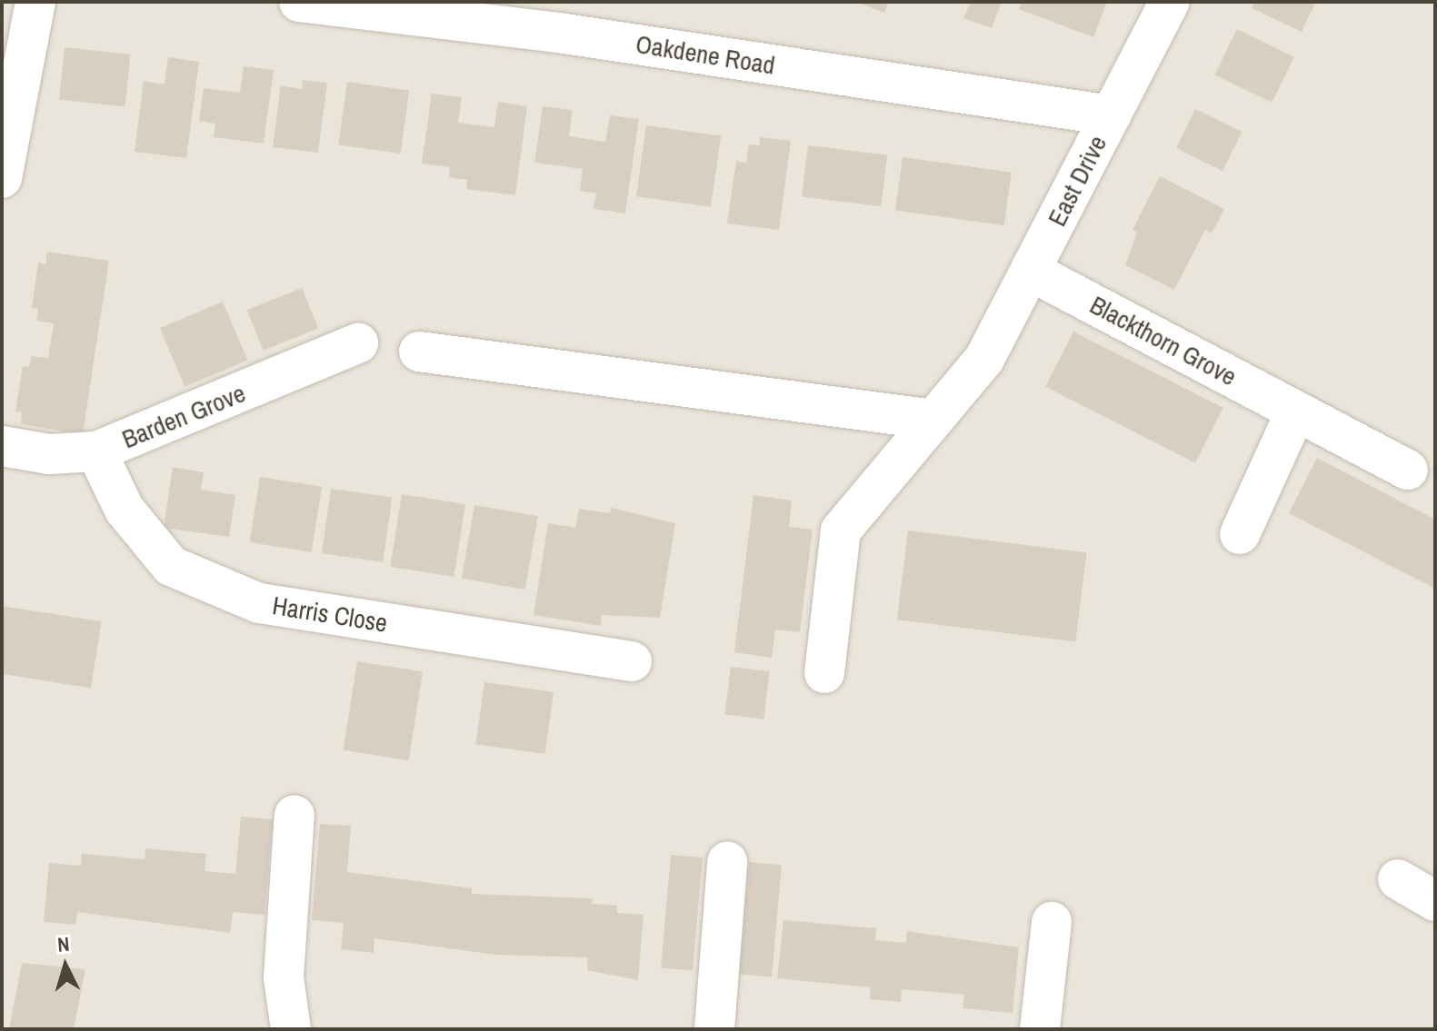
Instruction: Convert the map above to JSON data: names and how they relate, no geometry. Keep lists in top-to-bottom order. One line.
{"streets":{"street":["Oakdene Road","East Drive","Blackthorn Grove","Barden Grove","Harris Close"]},"crossings":[["Oakdene Road","East Drive"],["East Drive","Blackthorn Grove"],["Barden Grove","Harris Close"]],"north":"top"}
